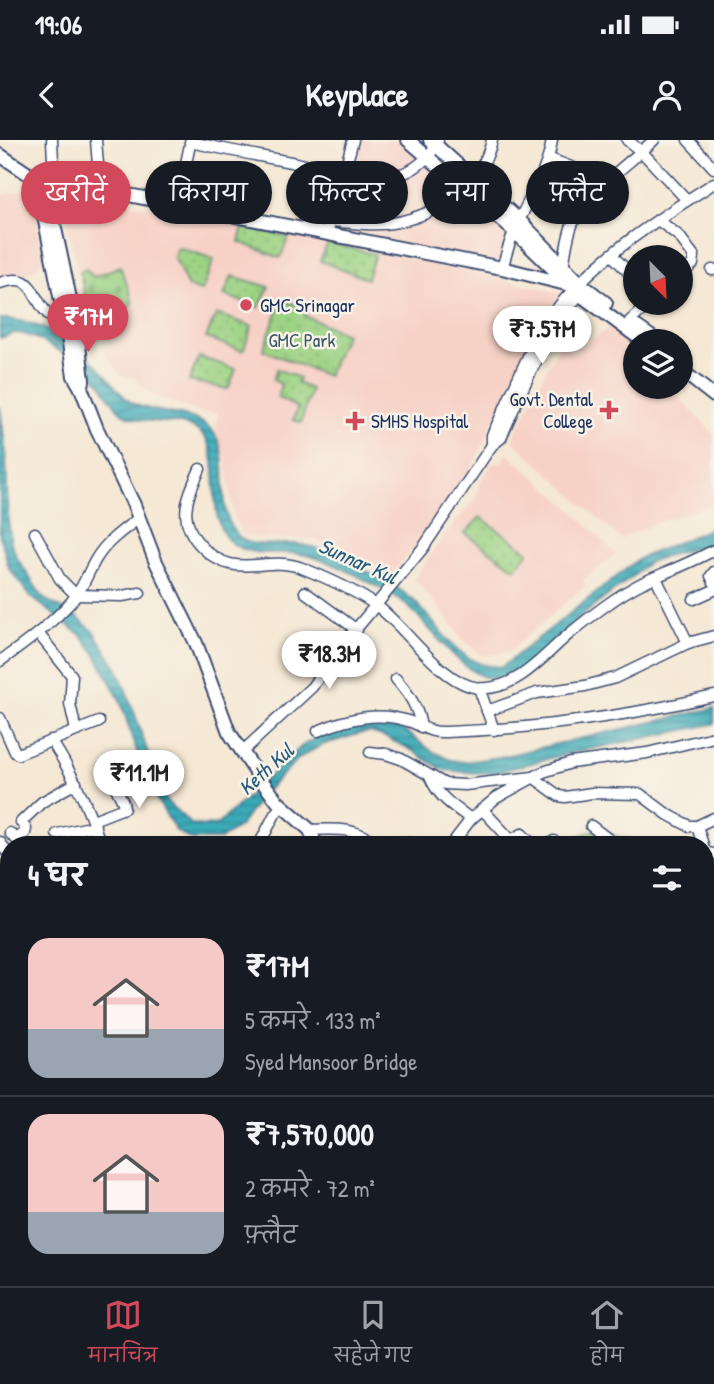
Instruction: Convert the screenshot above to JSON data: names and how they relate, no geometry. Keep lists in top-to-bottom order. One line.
{"water":["Sunnar Kul","Keth Kul"],"parks":["GMC Park"],"places":{"other":["GMC Srinagar"],"health":["Govt. Dental College","SMHS Hospital"]},"north":"bottom right","page":{"status":"19:06","header":"Keyplace","chip":["खरीदें","किराया","फ़िल्टर","नया","फ़्लैट"],"price":["₹17M","₹7.57M","₹18.3M","₹11.1M"],"heading":"4 घर","list":[{"name":"₹17M","note":"5 कमरे · 133 m² · Syed Mansoor Bridge"},{"name":"₹7,570,000","note":"2 कमरे · 72 m² · फ़्लैट"}],"tabs":["मानचित्र","सहेजे गए","होम"]}}
